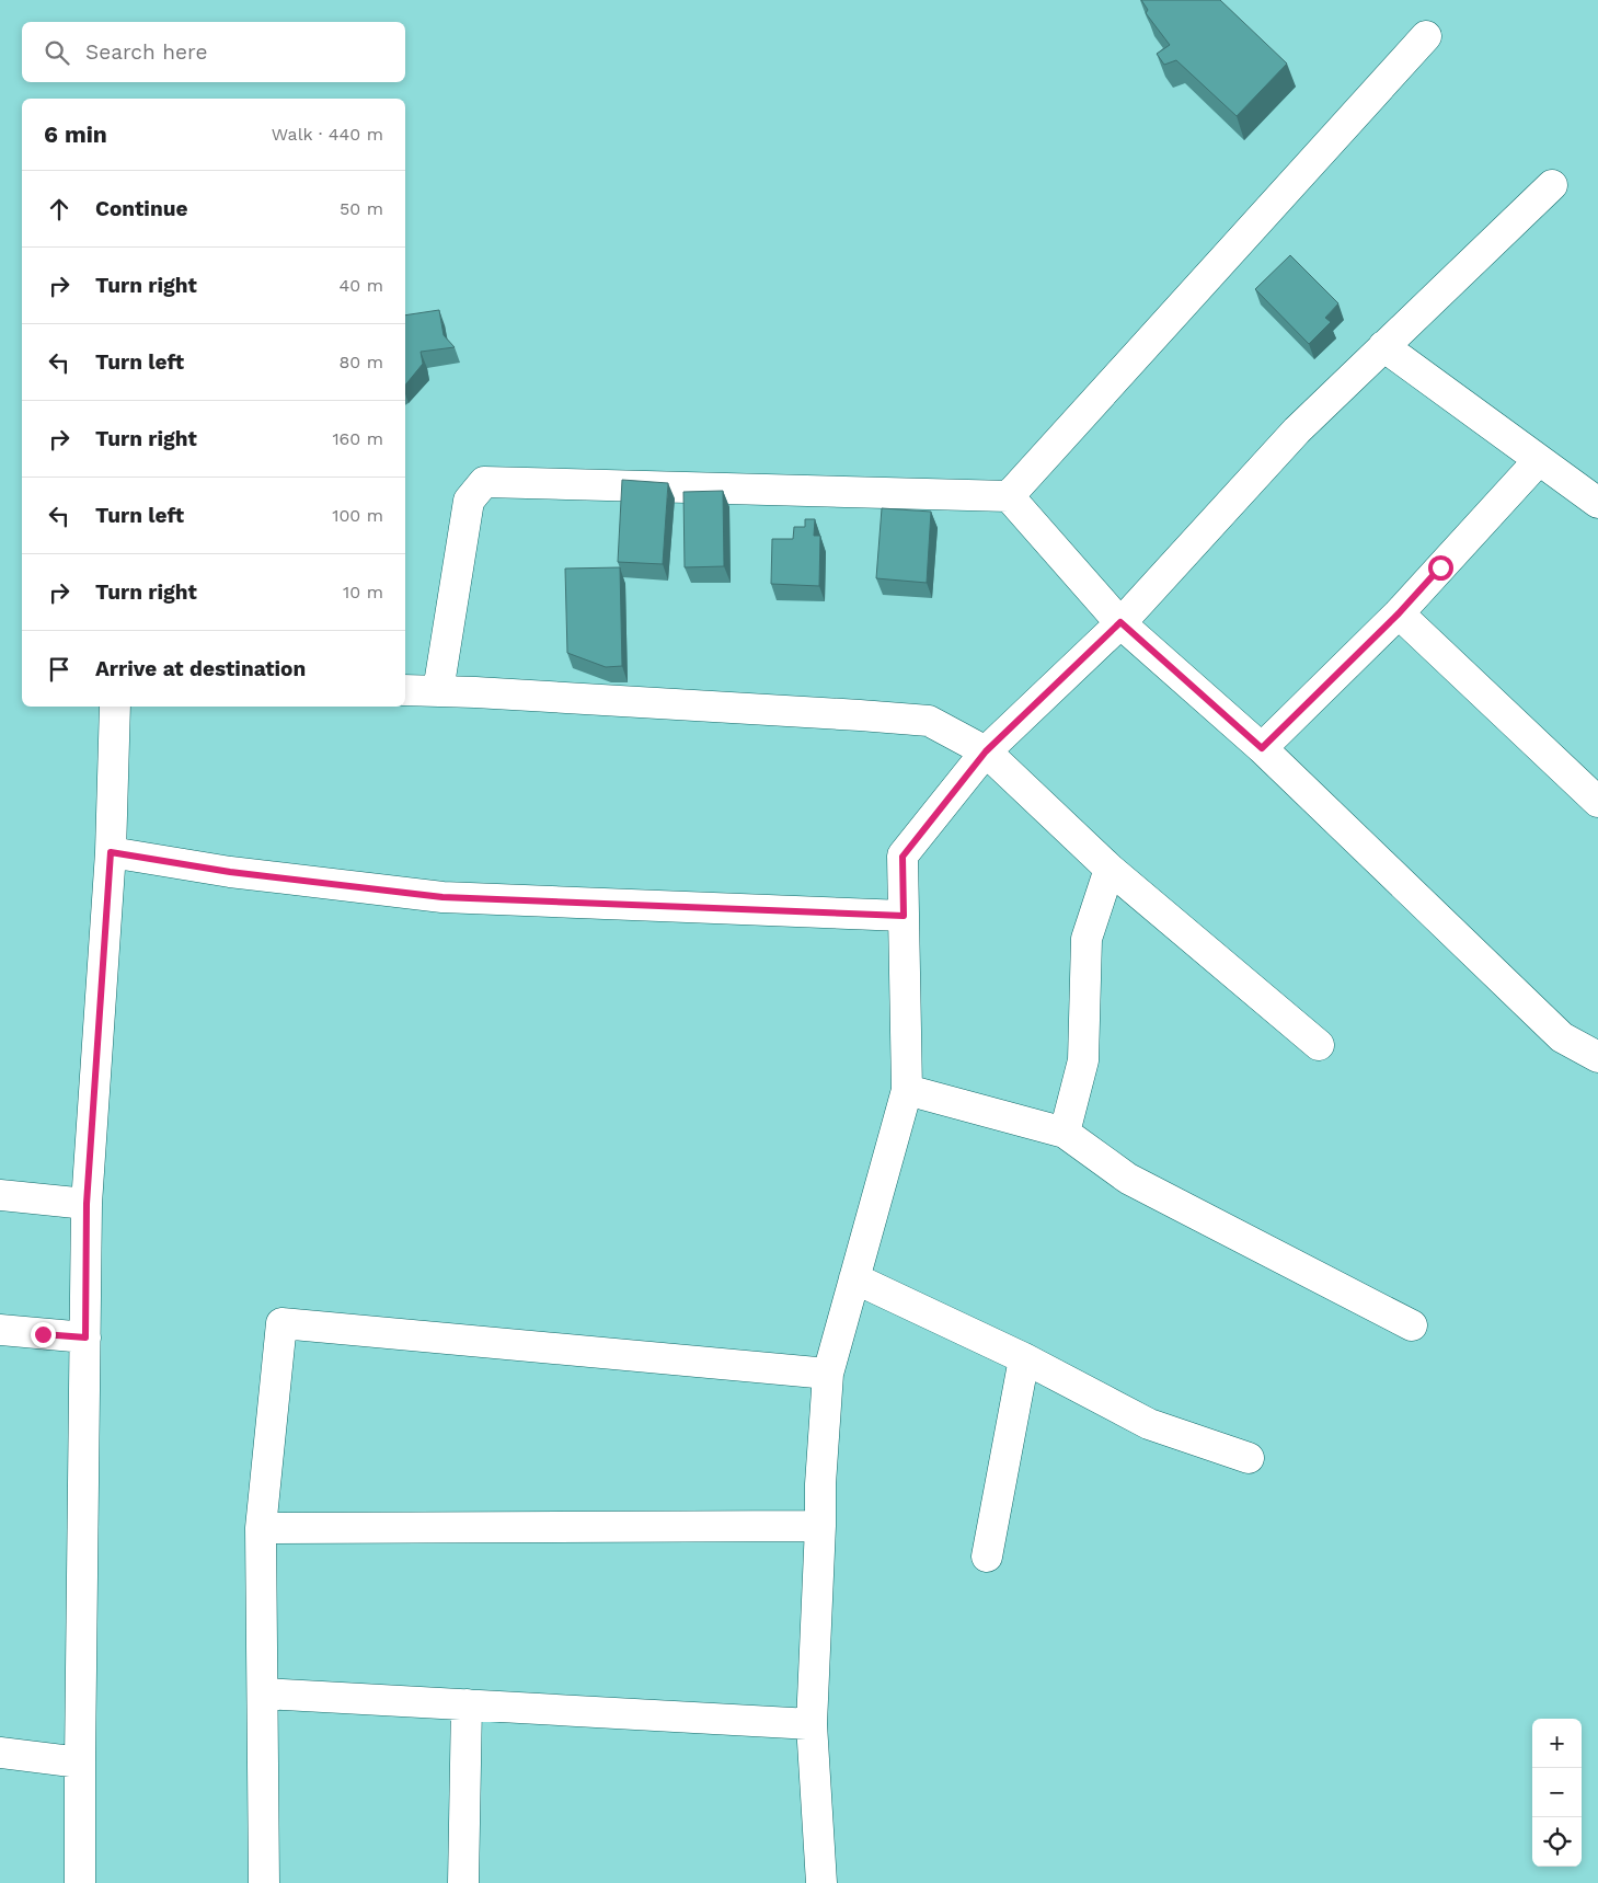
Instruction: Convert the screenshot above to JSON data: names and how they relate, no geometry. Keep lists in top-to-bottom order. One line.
{"page":{"search":"Search here","heading":["6 min","Walk · 440 m"],"list":[["Continue","50 m"],["Turn right","40 m"],["Turn left","80 m"],["Turn right","160 m"],["Turn left","100 m"],["Turn right","10 m"],"Arrive at destination"],"map_buttons":["+","−"]}}
